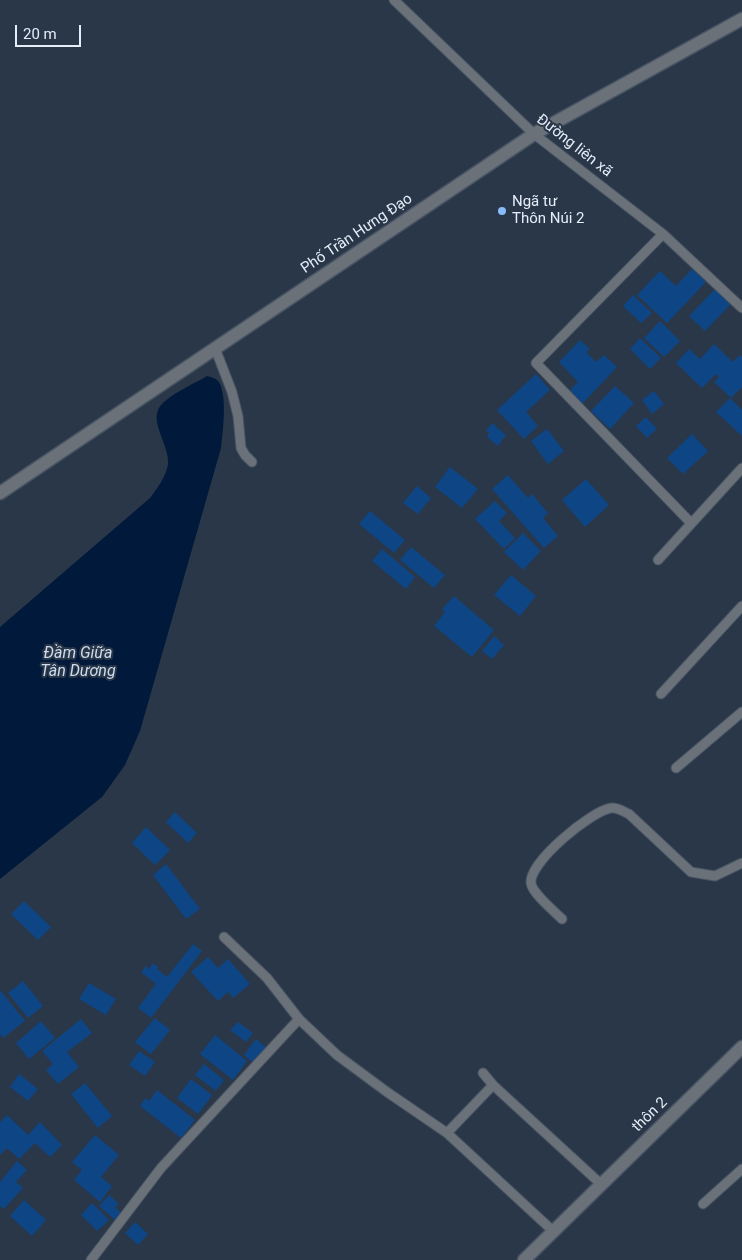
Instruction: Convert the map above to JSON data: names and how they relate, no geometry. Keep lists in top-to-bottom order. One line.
{"streets":{"street":["Phố Trần Hưng Đạo","thôn 2"],"lane":["Đường liên xã"]},"crossings":[["Đường liên xã","Phố Trần Hưng Đạo"]],"water":["Đầm Giữa Tân Dương"],"places":["Ngã tư Thôn Núi 2"],"scale_bar":"20 m"}
